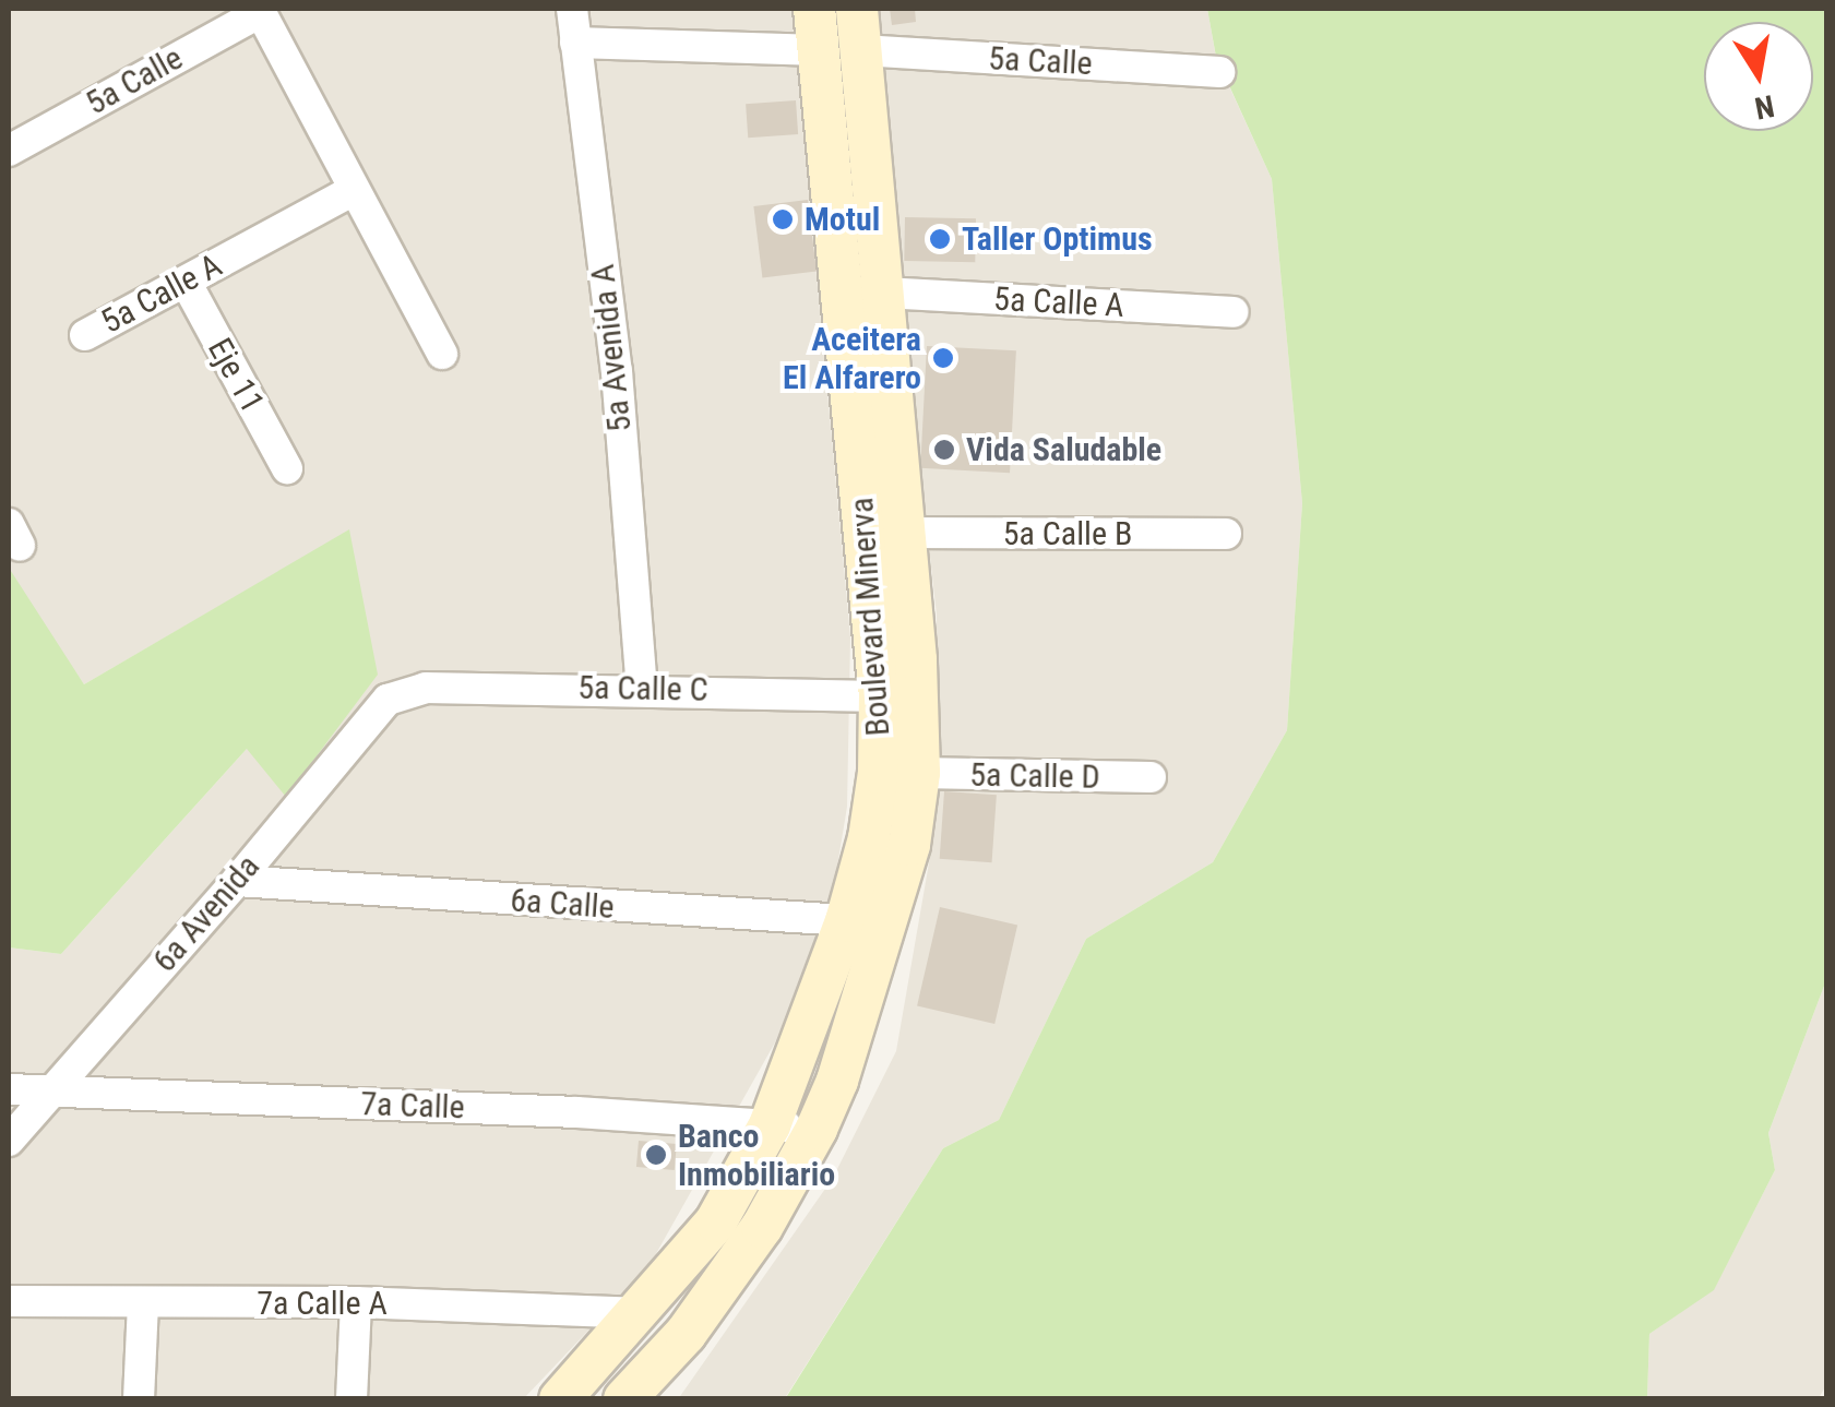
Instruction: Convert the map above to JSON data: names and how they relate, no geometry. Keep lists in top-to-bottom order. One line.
{"streets":{"street":["5a Calle","5a Calle A","5a Avenida A","Eje 11","5a Calle B","Boulevard Minerva","5a Calle C","5a Calle D","6a Calle","6a Avenida","7a Calle","7a Calle A"]},"crossings":[["5a Calle","Boulevard Minerva"],["5a Calle A","Eje 11"],["5a Calle A","Boulevard Minerva"],["5a Avenida A","5a Calle C"],["5a Calle B","Boulevard Minerva"],["Boulevard Minerva","5a Calle C"],["Boulevard Minerva","5a Calle D"],["Boulevard Minerva","6a Calle"],["Boulevard Minerva","7a Calle"],["Boulevard Minerva","7a Calle A"],["5a Calle C","6a Avenida"],["6a Calle","6a Avenida"],["6a Avenida","7a Calle"]],"places":["Motul","Taller Optimus","Aceitera El Alfarero","Vida Saludable","Banco Inmobiliario"],"north":"bottom"}
